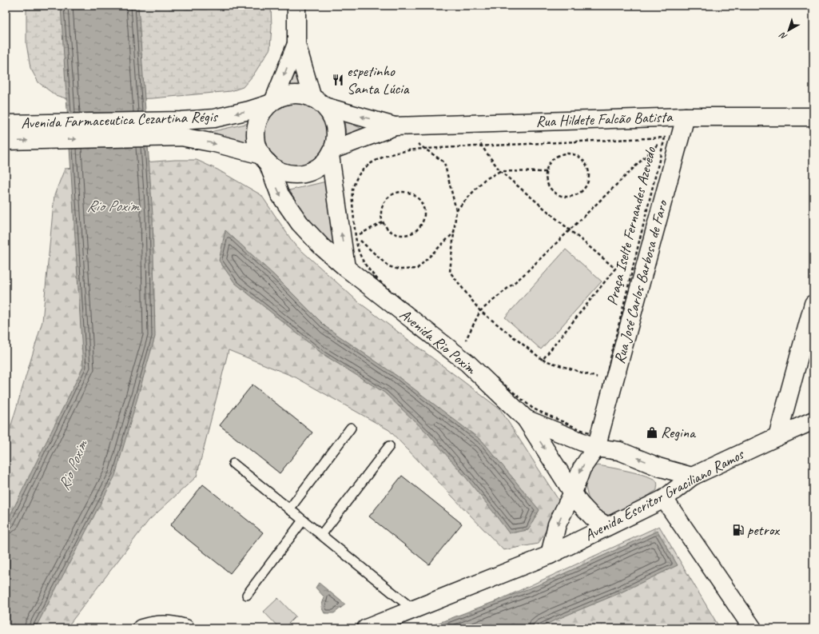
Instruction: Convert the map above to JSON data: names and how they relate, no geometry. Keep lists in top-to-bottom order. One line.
{"streets":{"street":["Rua Hildete Falcão Batista","Avenida Farmaceutica Cezartina Régis","Rua José Carlos Barbosa de Faro","Avenida Rio Poxim","Avenida Escritor Graciliano Ramos"],"path":["Praça Iselte Fernandes Azevedo"]},"crossings":[["Rua Hildete Falcão Batista","Avenida Farmaceutica Cezartina Régis"],["Rua Hildete Falcão Batista","Rua José Carlos Barbosa de Faro"],["Rua Hildete Falcão Batista","Avenida Rio Poxim"],["Avenida Farmaceutica Cezartina Régis","Avenida Rio Poxim"],["Praça Iselte Fernandes Azevedo","Rua José Carlos Barbosa de Faro"],["Rua José Carlos Barbosa de Faro","Avenida Rio Poxim"],["Rua José Carlos Barbosa de Faro","Avenida Escritor Graciliano Ramos"],["Avenida Rio Poxim","Avenida Escritor Graciliano Ramos"]],"water":["Rio Poxim"],"places":{"restaurant":["espetinho Santa Lúcia"],"shop":["Regina"],"fuel station":["petrox"]},"north":"bottom left"}
